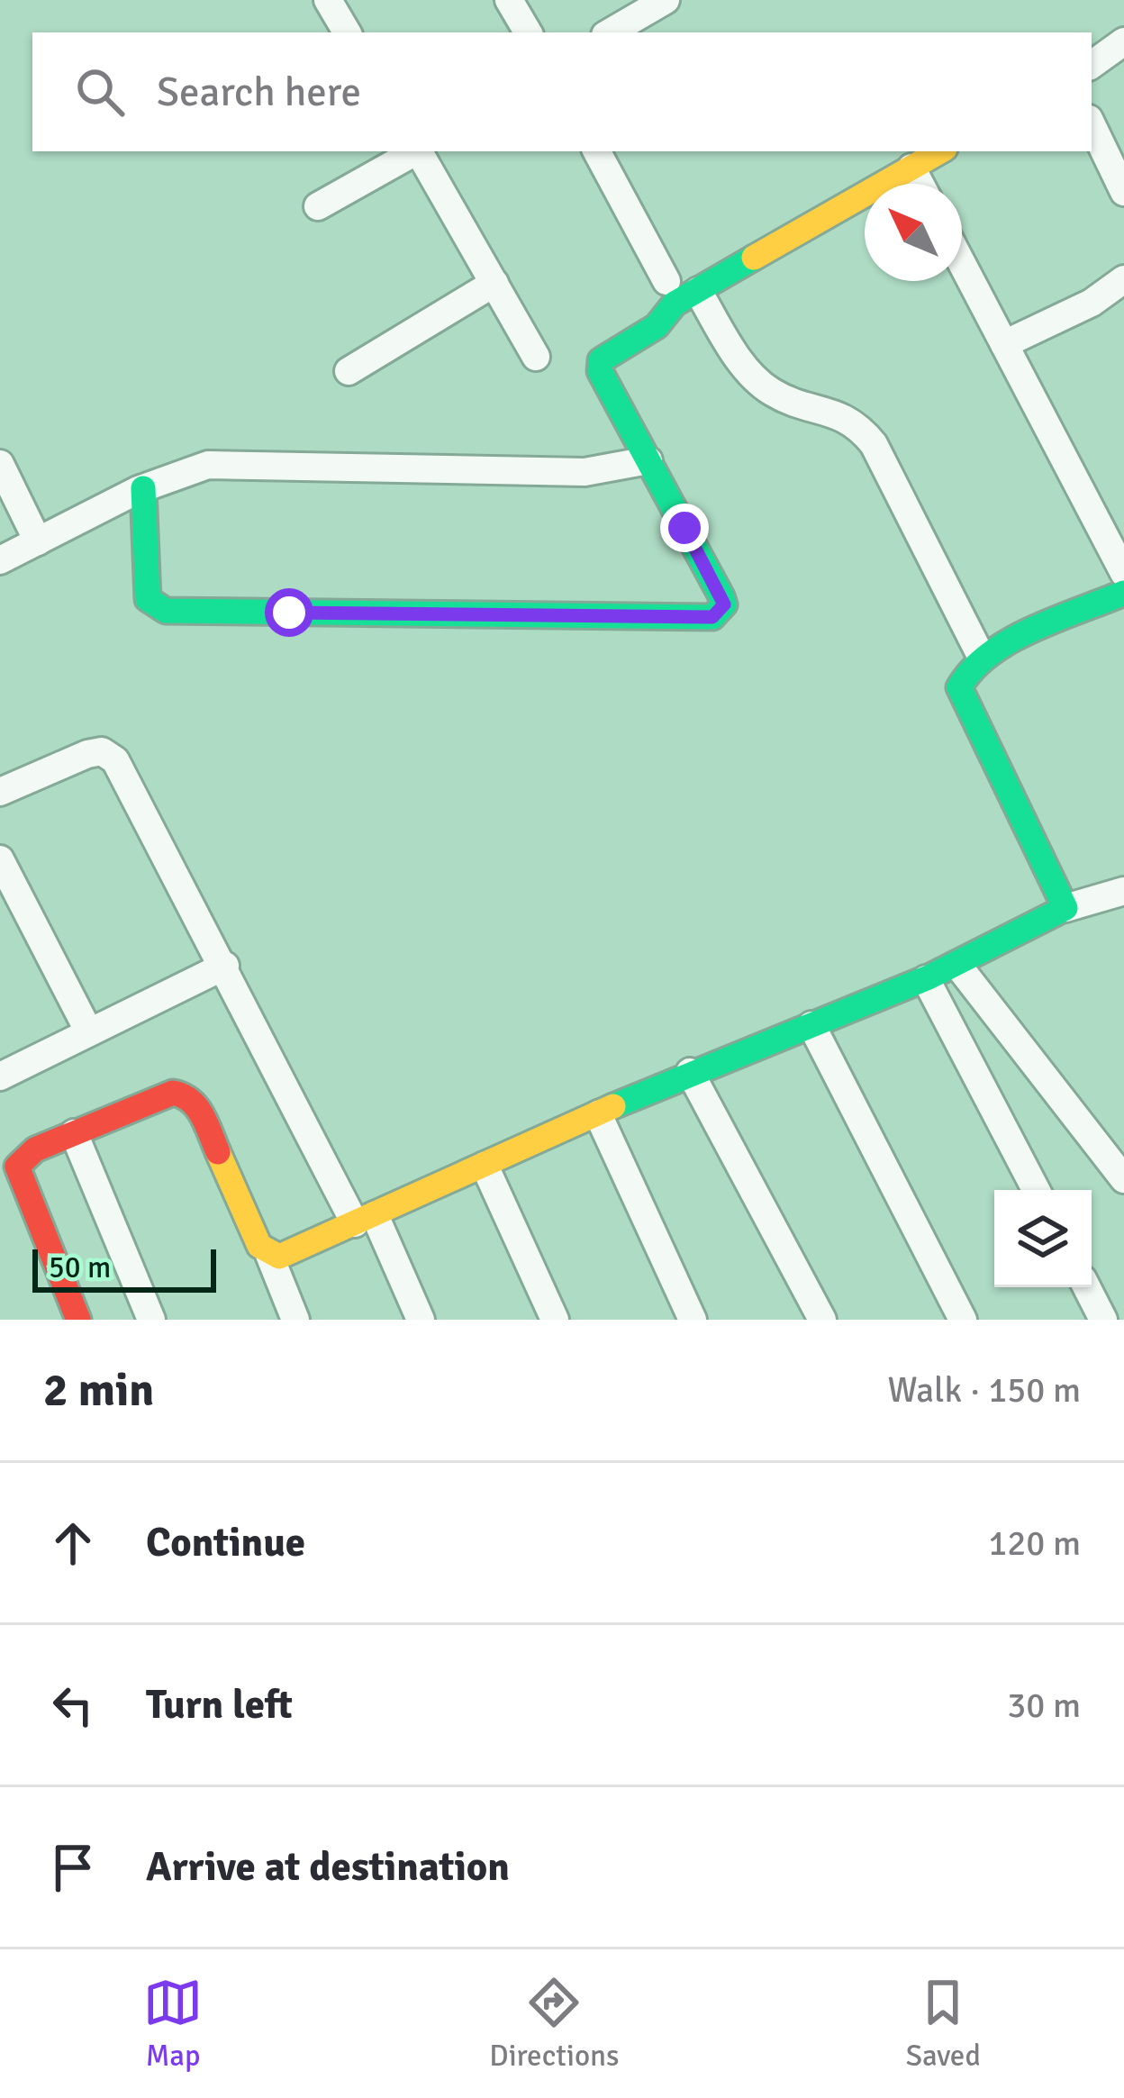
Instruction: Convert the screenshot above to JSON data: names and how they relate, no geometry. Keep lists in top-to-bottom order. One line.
{"scale_bar":"50 m","north":"top left","page":{"search":"Search here","scale":"50 m","heading":["2 min","Walk · 150 m"],"list":[["Continue","120 m"],["Turn left","30 m"],"Arrive at destination"],"nav":["Map","Directions","Saved"]}}
